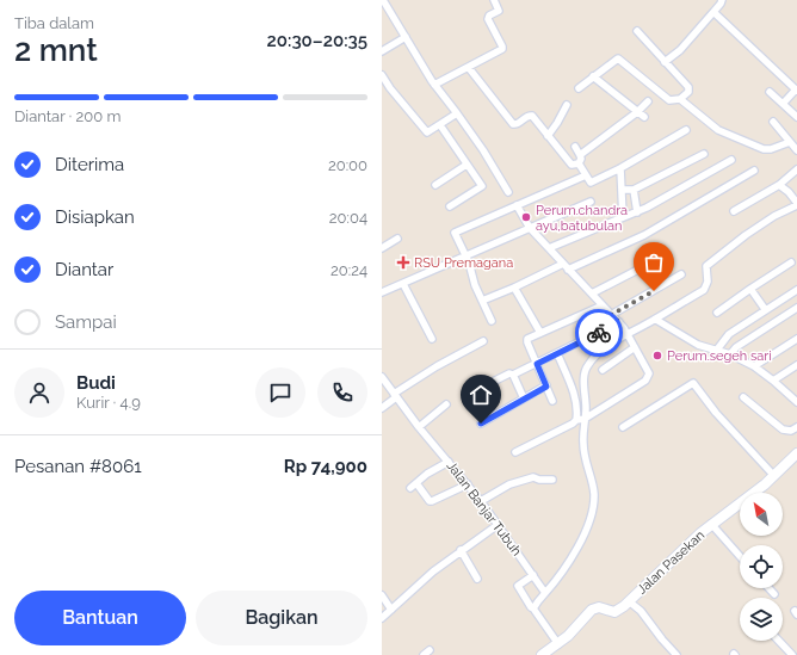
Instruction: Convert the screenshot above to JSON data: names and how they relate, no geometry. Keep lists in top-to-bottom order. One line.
{"streets":{"street":["Jalan Banjar Tubuh","Jalan Pasekan"]},"places":{"other":["Perum.chandra ayu,batubulan","Perum.segeh sari"],"health":["RSU Premagana"]},"north":"top left","page":{"heading":["2 mnt","Tiba dalam","20:30–20:35"],"panel":["Budi","Kurir · 4.9","Pesanan #8061","Rp 74,900"],"bar":"Diantar · 200 m","list":[["Diterima","20:00"],["Disiapkan","20:04"],["Diantar","20:24"],"Sampai"],"buttons":["Bantuan","Bagikan"]}}
